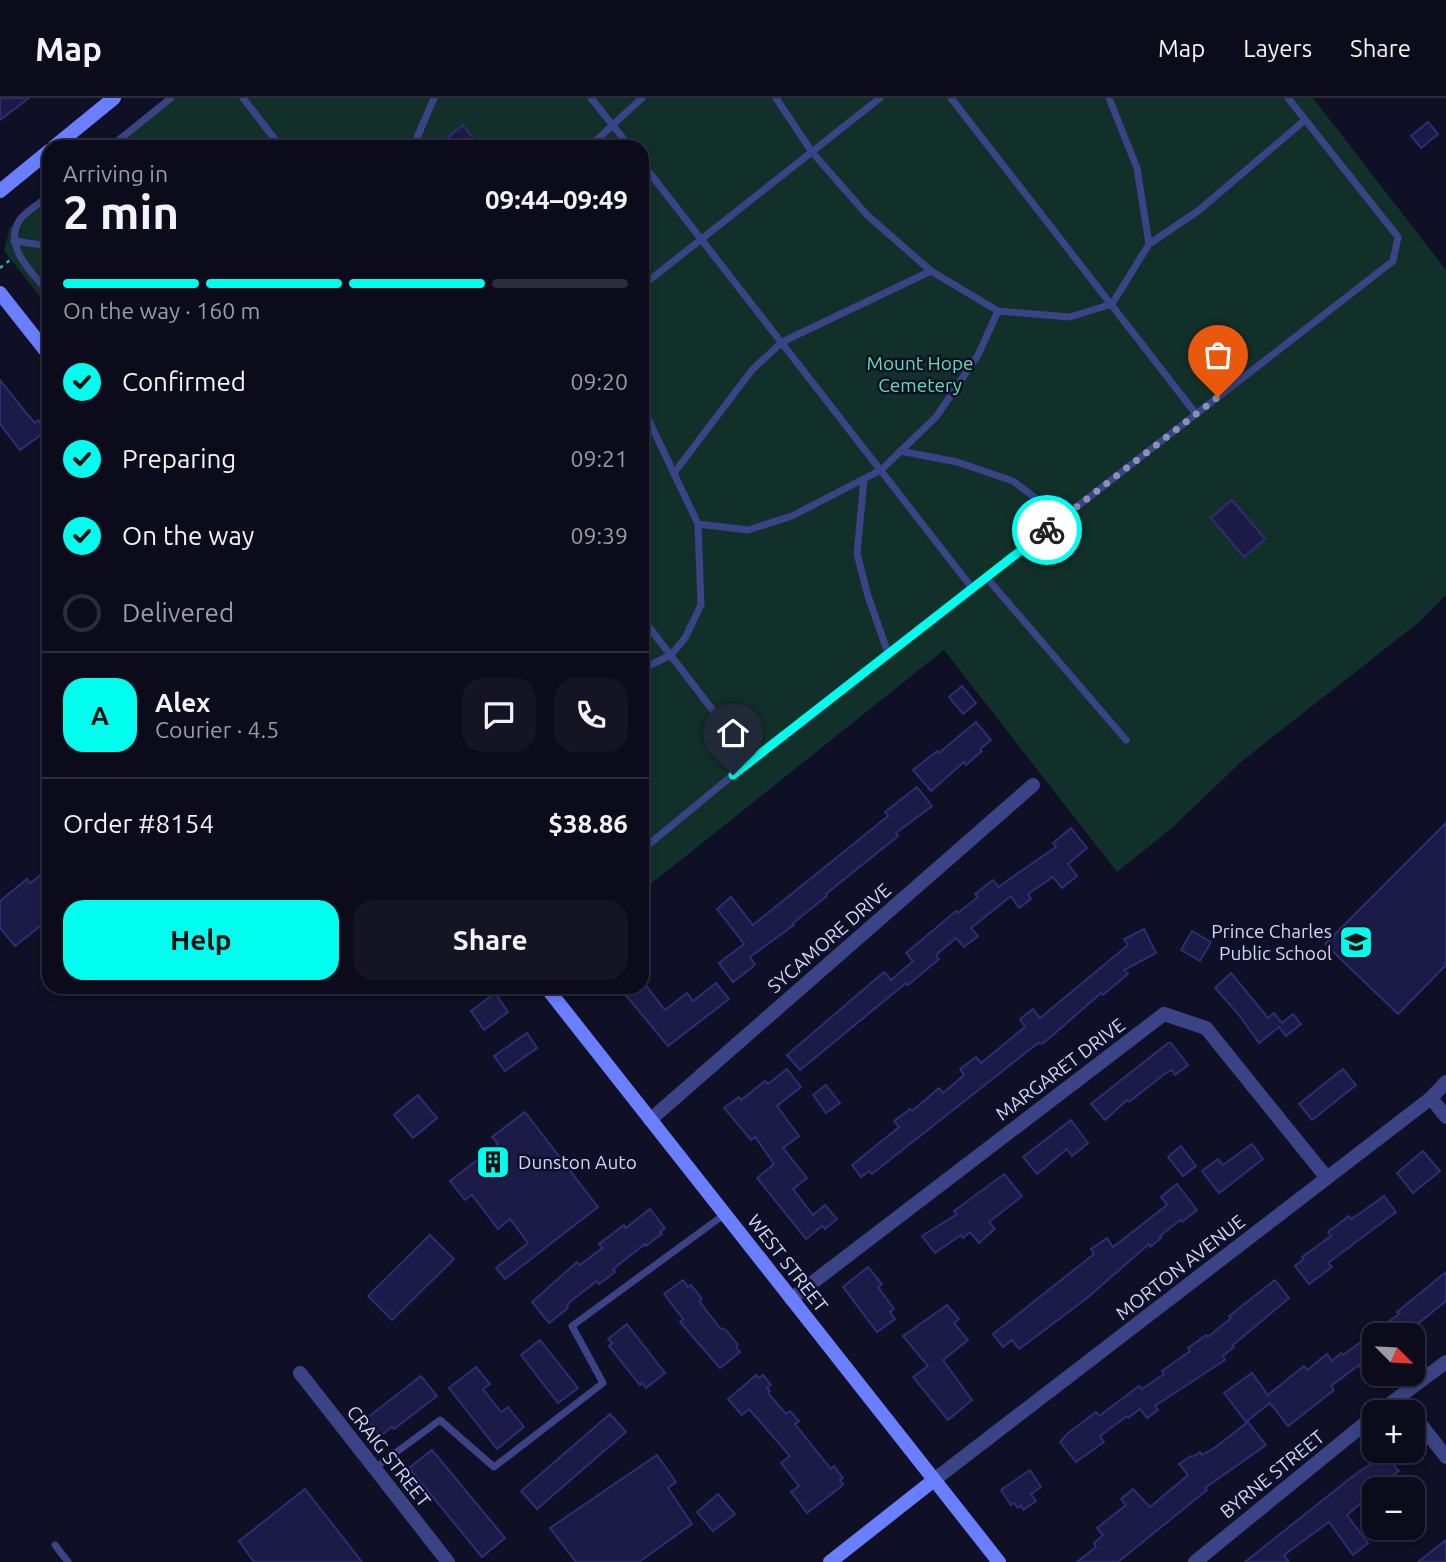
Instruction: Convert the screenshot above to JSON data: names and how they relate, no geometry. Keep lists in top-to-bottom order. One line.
{"streets":{"main road":["WEST STREET"],"street":["SYCAMORE DRIVE","MARGARET DRIVE","MORTON AVENUE","CRAIG STREET","BYRNE STREET"]},"crossings":[["SYCAMORE DRIVE","WEST STREET"],["MARGARET DRIVE","WEST STREET"],["MARGARET DRIVE","MORTON AVENUE"],["WEST STREET","MORTON AVENUE"]],"parks":["Mount Hope Cemetery"],"places":{"school or university":["Prince Charles Public School"],"building":["Dunston Auto"]},"north":"bottom right","page":{"header":"Map","nav":["Map","Layers","Share"],"heading":["2 min","Arriving in","09:44–09:49"],"panel":["Alex","Courier · 4.5","Order #8154","$38.86"],"bar":"On the way · 160 m","list":[["Confirmed","09:20"],["Preparing","09:21"],["On the way","09:39"],"Delivered"],"round":"A","buttons":["Help","Share"],"map_buttons":["+","−"]}}
